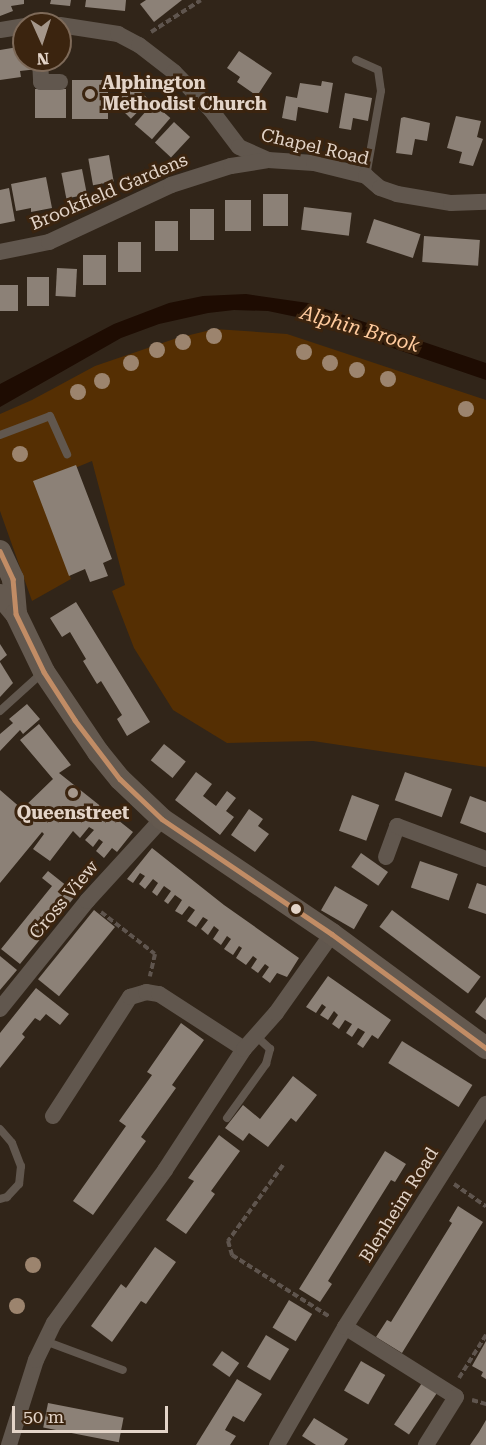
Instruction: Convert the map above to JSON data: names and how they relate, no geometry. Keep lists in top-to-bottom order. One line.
{"streets":{"street":["Chapel Road","Brookfield Gardens","Cross View","Blenheim Road"]},"crossings":[["Chapel Road","Brookfield Gardens"]],"water":["Alphin Brook"],"places":["Alphington Methodist Church","Queenstreet"],"scale_bar":"50 m","north":"bottom"}
